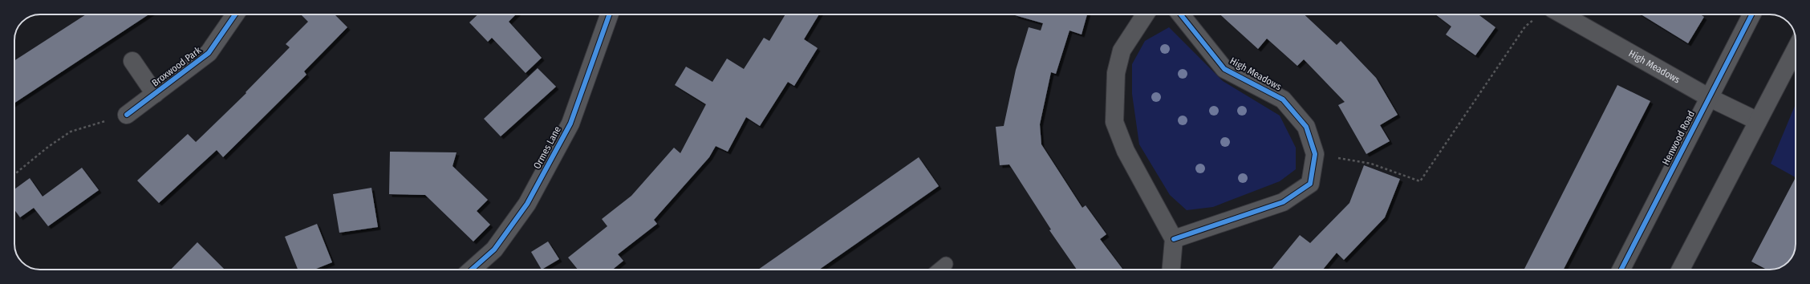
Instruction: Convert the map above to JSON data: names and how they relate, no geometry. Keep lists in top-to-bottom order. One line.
{"streets":{"street":["Broxwood Park","High Meadows","Henwood Road","Ormes Lane"]},"crossings":[["High Meadows","Henwood Road"]]}
